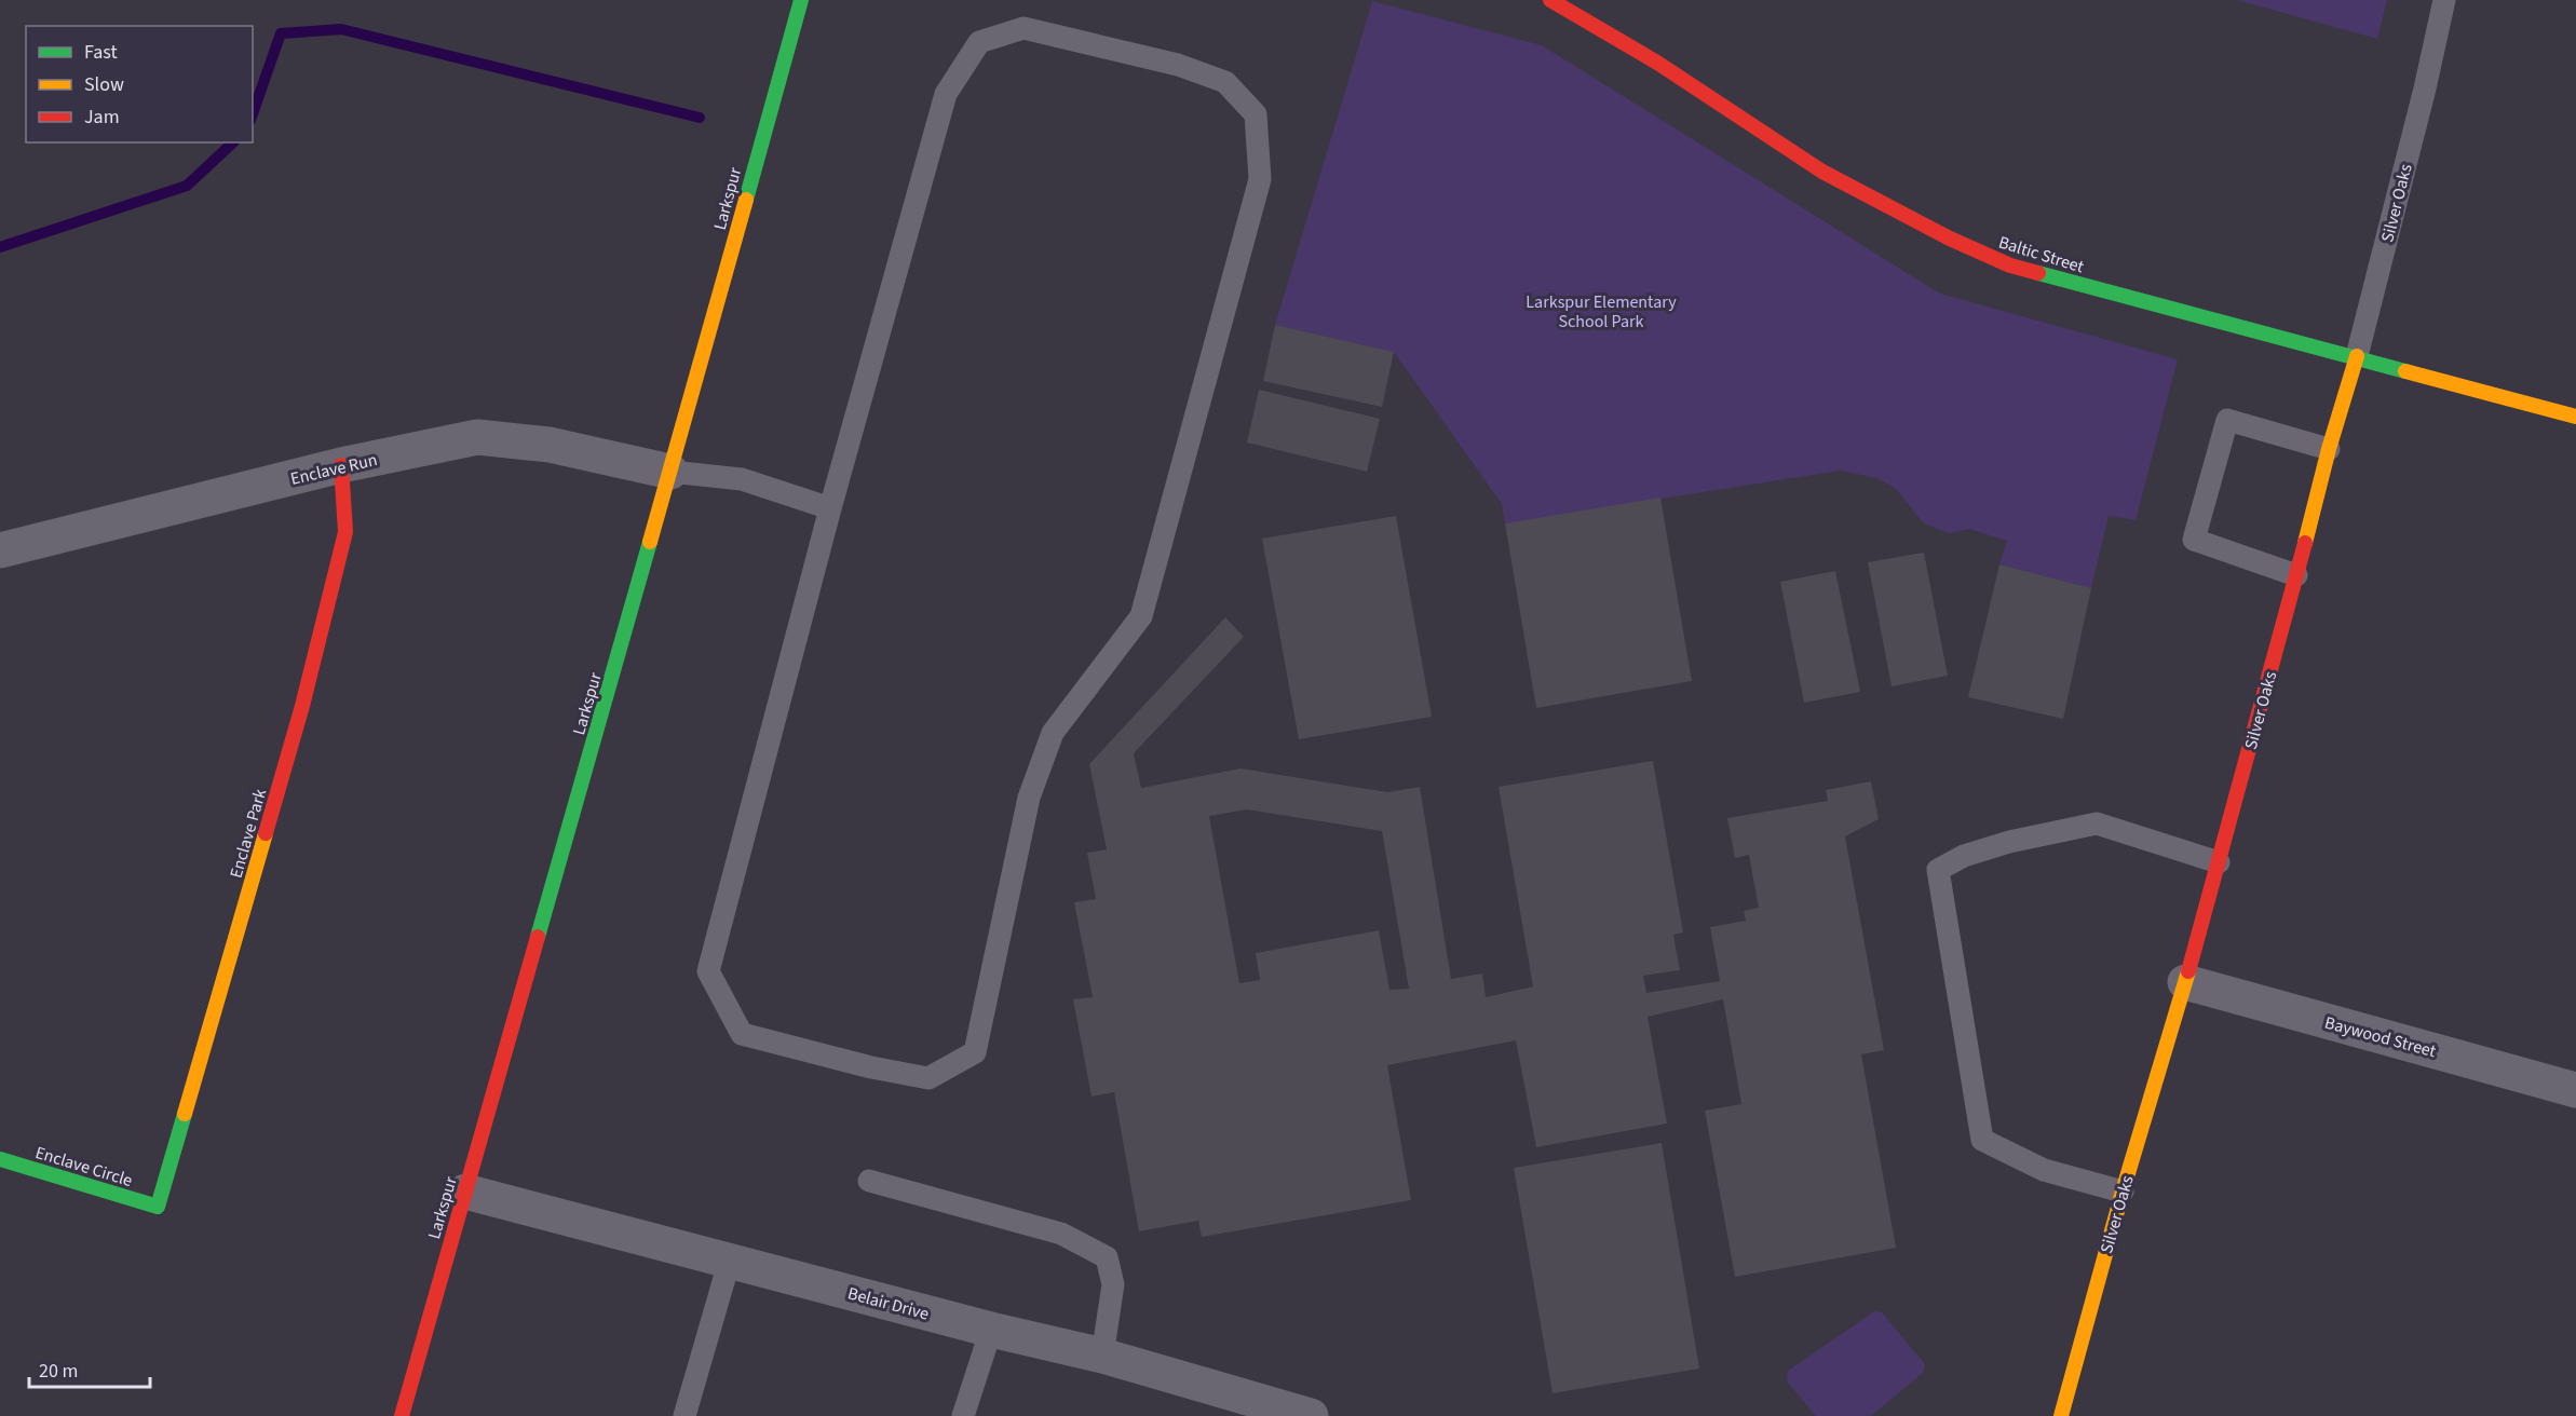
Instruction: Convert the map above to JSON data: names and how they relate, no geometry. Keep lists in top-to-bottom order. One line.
{"streets":{"street":["Larkspur","Silver Oaks","Baltic Street","Enclave Run","Enclave Park","Baywood Street","Enclave Circle","Belair Drive"]},"crossings":[["Larkspur","Enclave Run"],["Larkspur","Belair Drive"],["Silver Oaks","Baltic Street"],["Silver Oaks","Baywood Street"],["Enclave Run","Enclave Park"],["Enclave Park","Enclave Circle"]],"parks":["Larkspur Elementary School Park"],"legend":["Fast","Slow","Jam"],"scale_bar":"20 m"}
